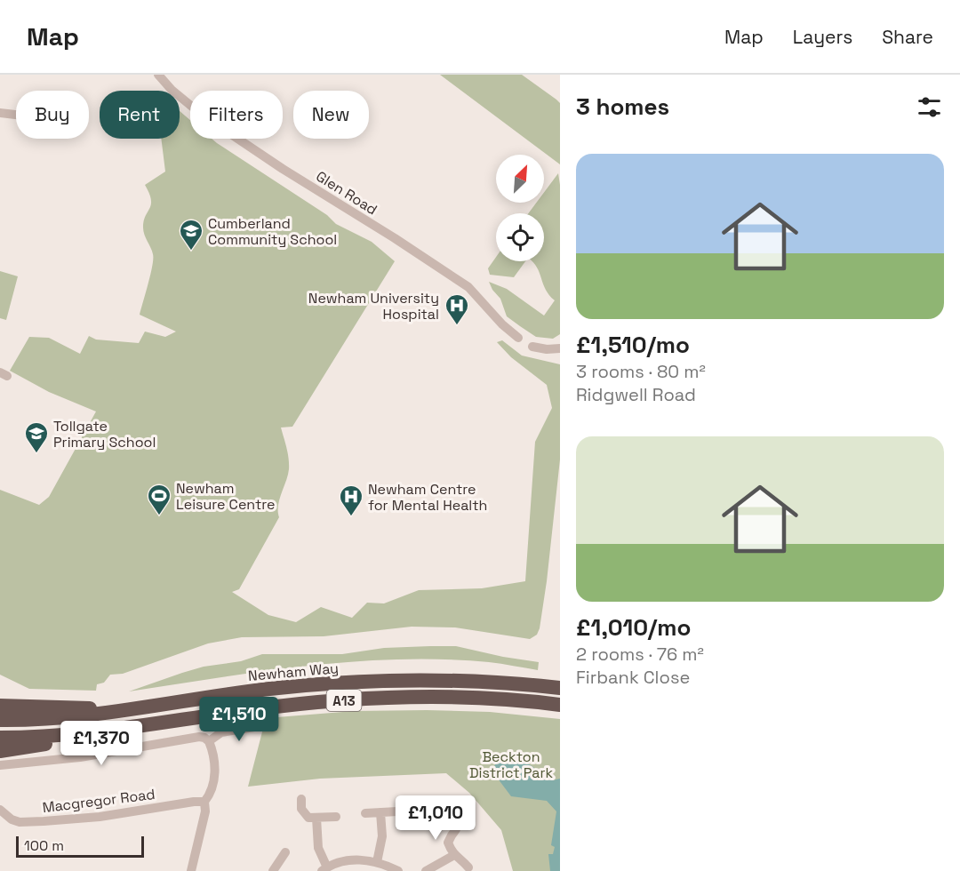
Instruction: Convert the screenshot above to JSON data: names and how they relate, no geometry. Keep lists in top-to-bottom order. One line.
{"streets":{"highway":["Newham Way","A13"],"street":["Glen Road","Macgregor Road"]},"crossings":[["Newham Way","A13"]],"parks":["Beckton District Park"],"places":{"school or university":["Cumberland Community School","Tollgate Primary School"],"hospital":["Newham University Hospital","Newham Centre for Mental Health"],"sports":["Newham Leisure Centre"]},"scale_bar":"100 m","north":"top right","page":{"header":"Map","nav":["Map","Layers","Share"],"heading":"3 homes","chip":["Buy","Rent","Filters","New"],"list":[{"name":"£1,510/mo","note":"3 rooms · 80 m² · Ridgwell Road"},{"name":"£1,010/mo","note":"2 rooms · 76 m² · Firbank Close"}],"price":["£1,510","£1,370","£1,010"],"scale":"100 m"}}
